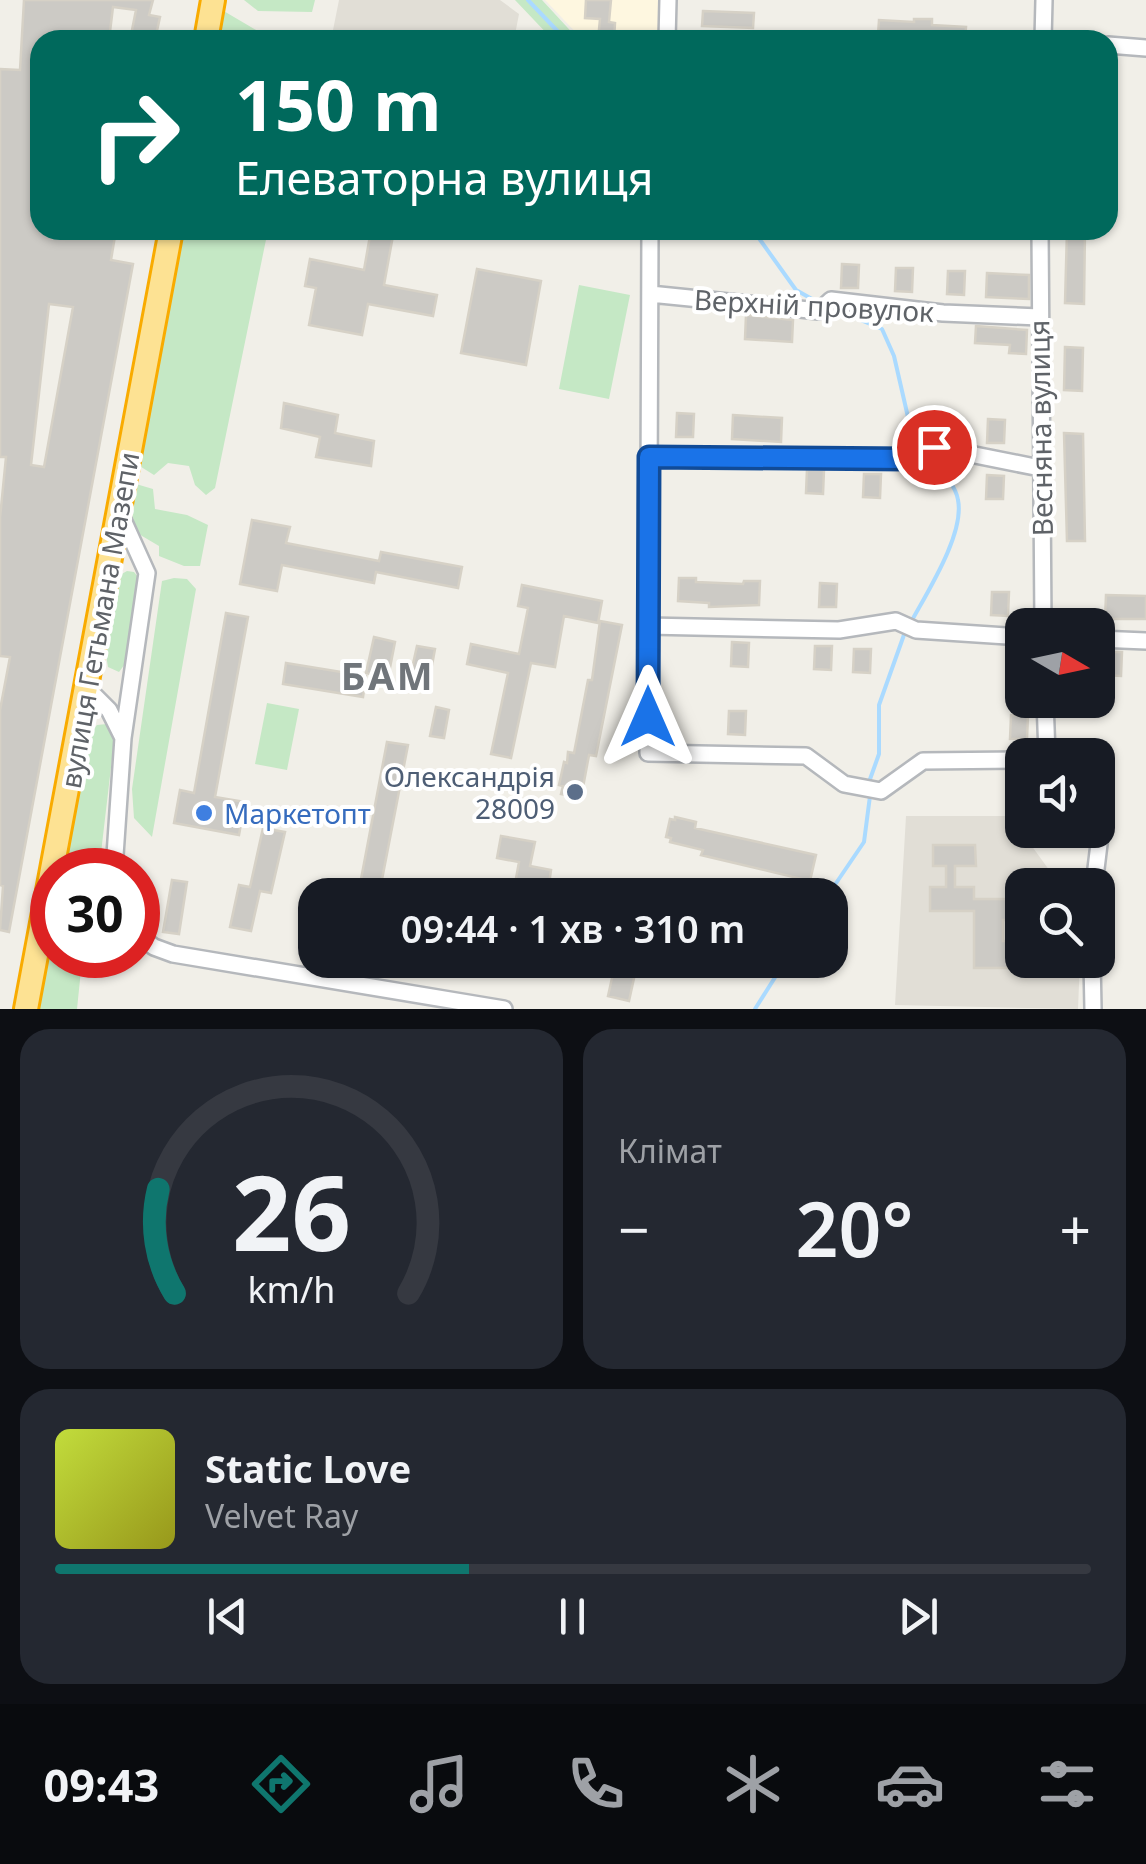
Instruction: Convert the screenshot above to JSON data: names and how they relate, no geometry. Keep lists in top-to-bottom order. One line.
{"streets":{"highway":["вулиця Гетьмана Мазепи"],"street":["Верхній провулок","Весняна вулиця"]},"crossings":[["Верхній провулок","Весняна вулиця"]],"districts":["БАМ"],"places":["Олександрія 28009","Маркетопт"],"north":"right","page":{"turn":["150 m","Елеваторна вулиця"],"limit":"30","trip":"09:44 · 1 хв · 310 m","tile":"Клімат","heat":["−","20°","+"],"song":["Static Love","Velvet Ray"],"tabs":"09:43","gauge":["26","km/h"]}}
